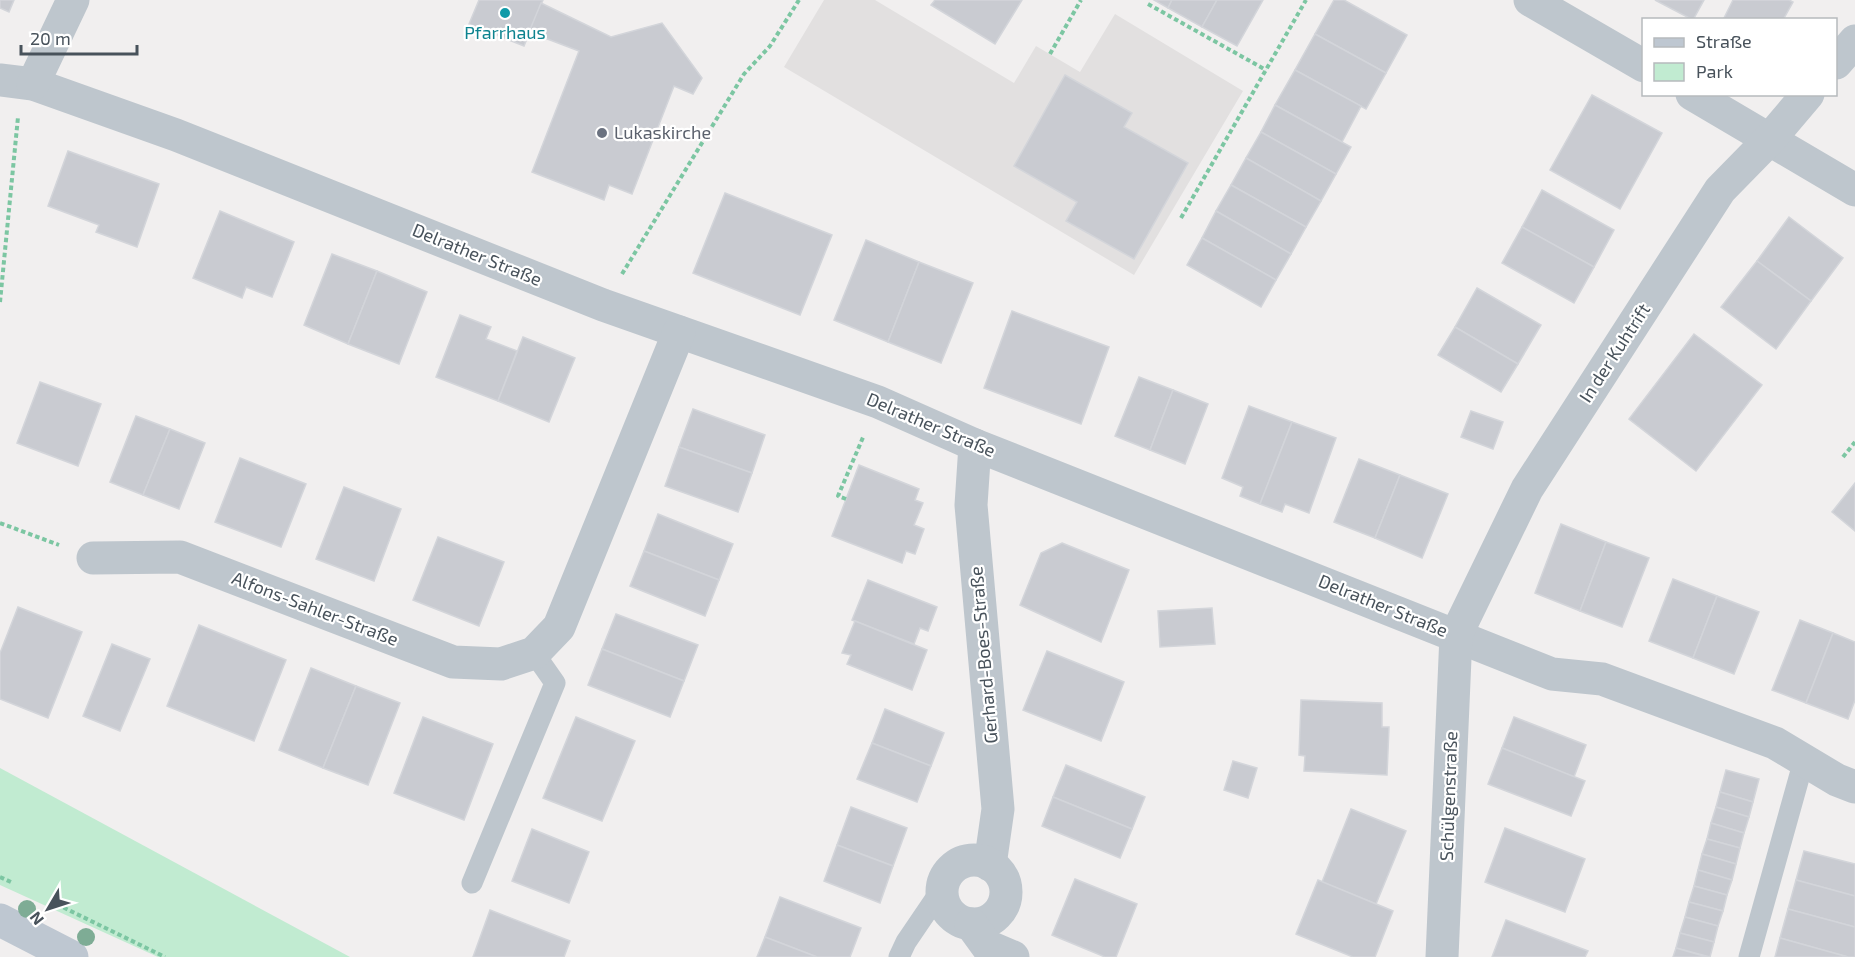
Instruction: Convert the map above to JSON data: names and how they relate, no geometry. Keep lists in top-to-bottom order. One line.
{"streets":{"street":["Delrather Straße","In der Kuhtrift","Alfons-Sahler-Straße","Gerhard-Boes-Straße","Schülgenstraße"]},"crossings":[["Delrather Straße","In der Kuhtrift"],["Delrather Straße","Alfons-Sahler-Straße"],["Delrather Straße","Gerhard-Boes-Straße"],["Delrather Straße","Schülgenstraße"],["In der Kuhtrift","Schülgenstraße"]],"places":["Pfarrhaus","Lukaskirche"],"legend":["Straße","Park"],"scale_bar":"20 m","north":"bottom left"}
